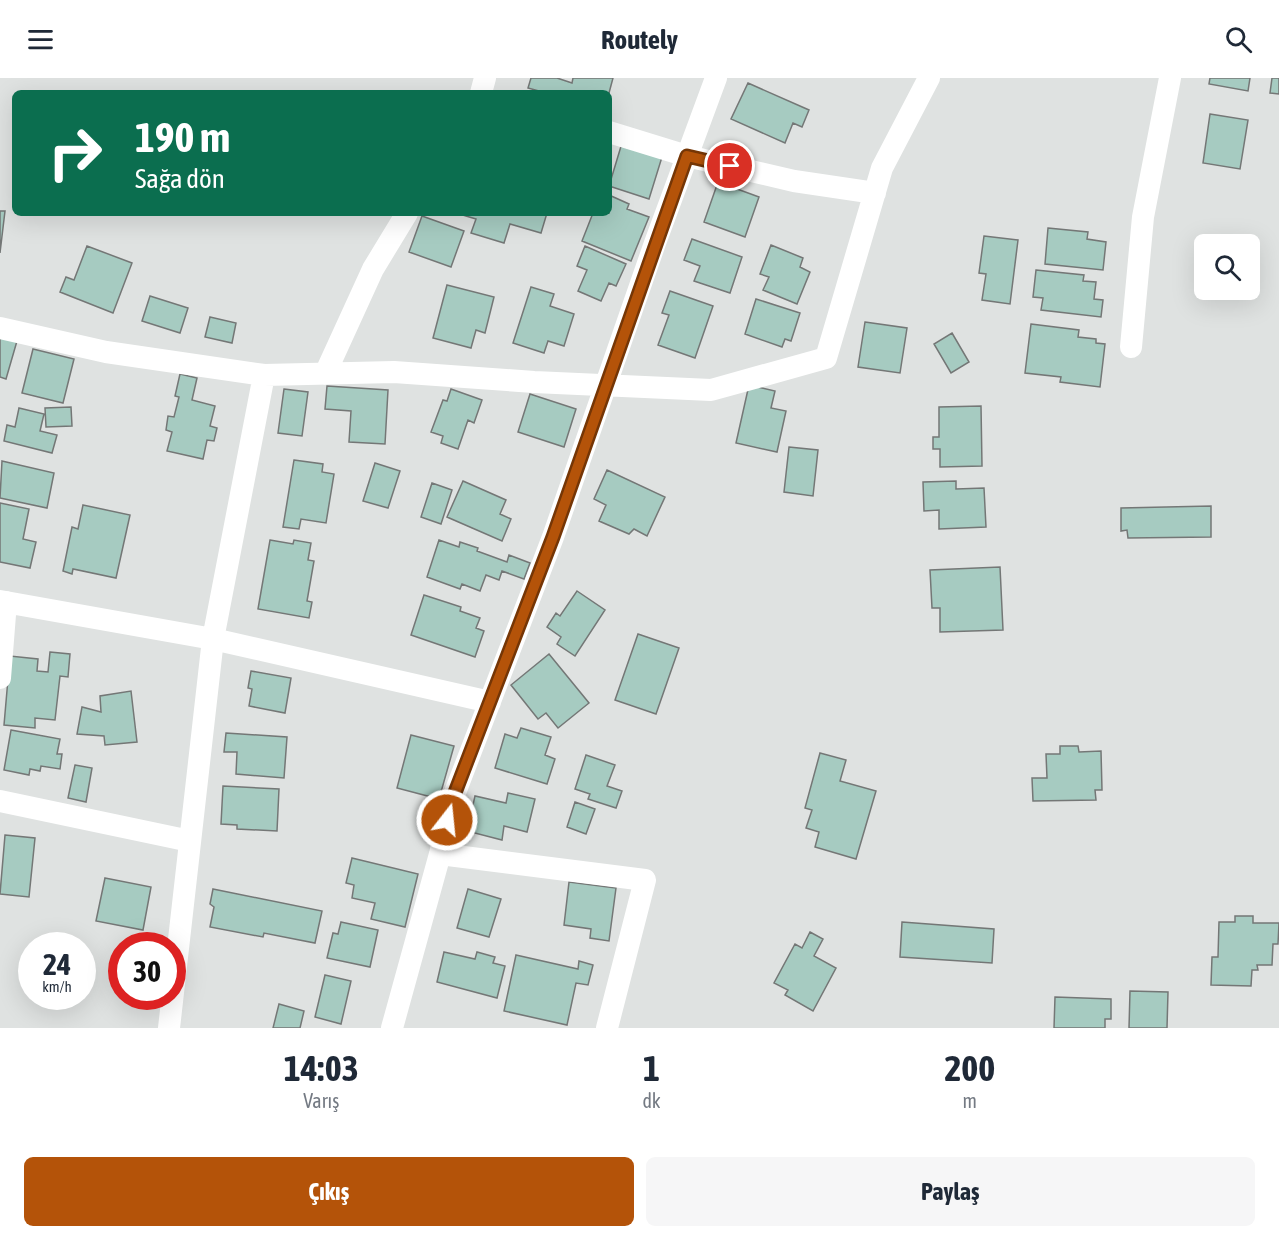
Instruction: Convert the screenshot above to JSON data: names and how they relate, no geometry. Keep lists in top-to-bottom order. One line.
{"page":{"header":"Routely","turn":["190 m","Sağa dön"],"speed":"24 km/h","limit":"30","eta":["14:03","Varış","1","dk","200","m"],"buttons":["Çıkış","Paylaş"]}}
